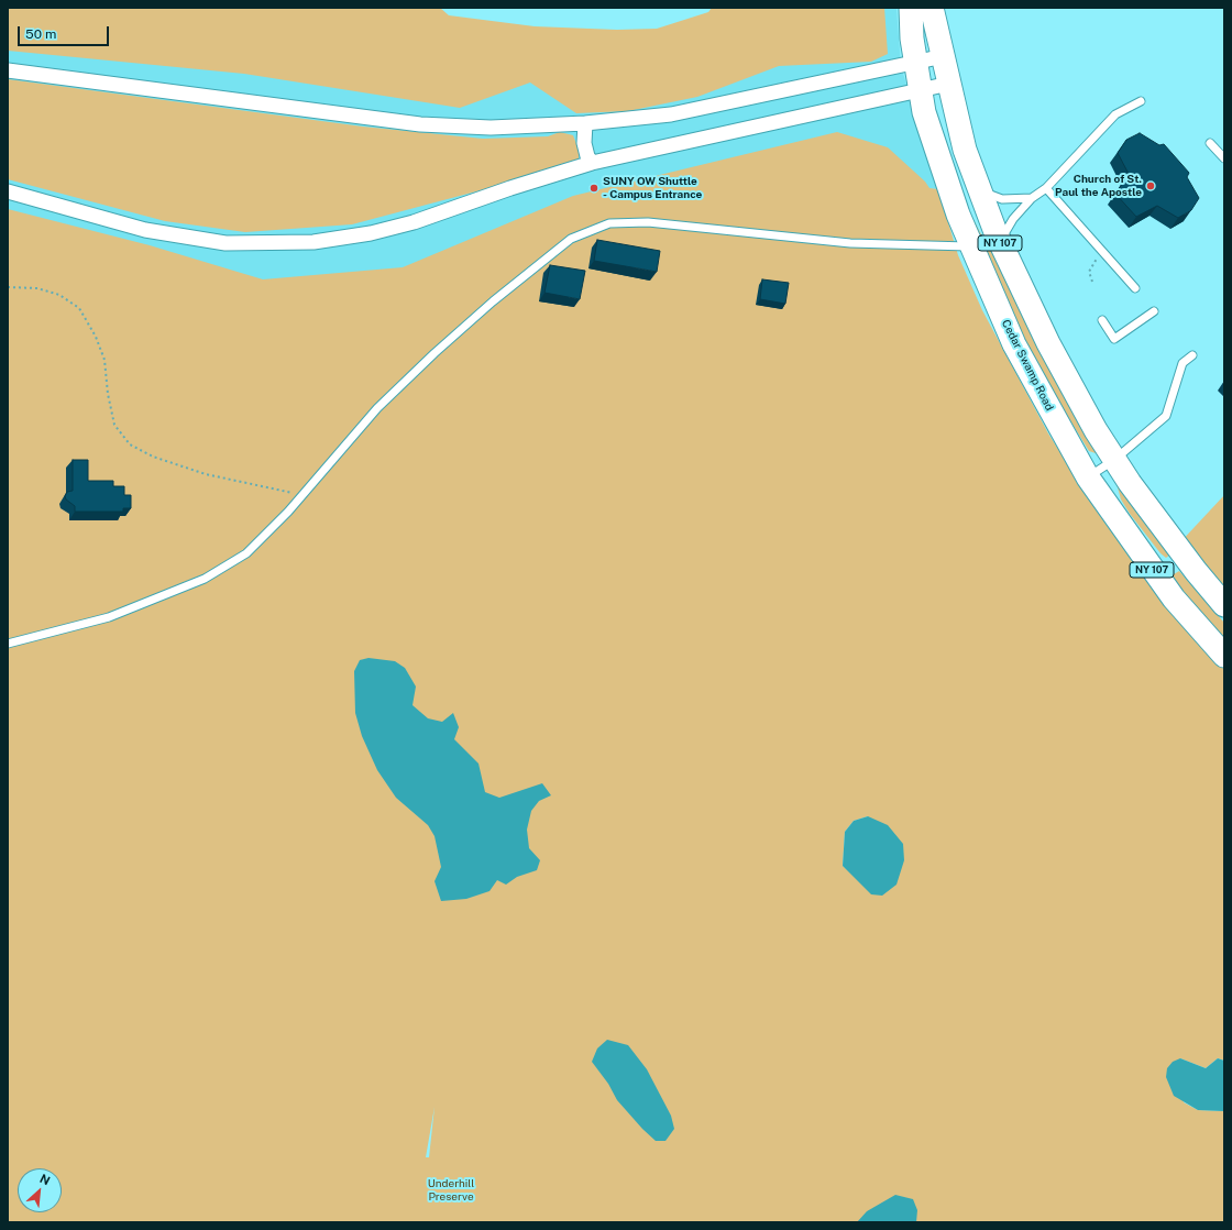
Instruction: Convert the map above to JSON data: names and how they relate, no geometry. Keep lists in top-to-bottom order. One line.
{"streets":{"main road":["NY 107","Cedar Swamp Road"]},"parks":["Underhill Preserve"],"places":["Church of St. Paul the Apostle","SUNY OW Shuttle - Campus Entrance"],"scale_bar":"50 m","north":"top right"}
